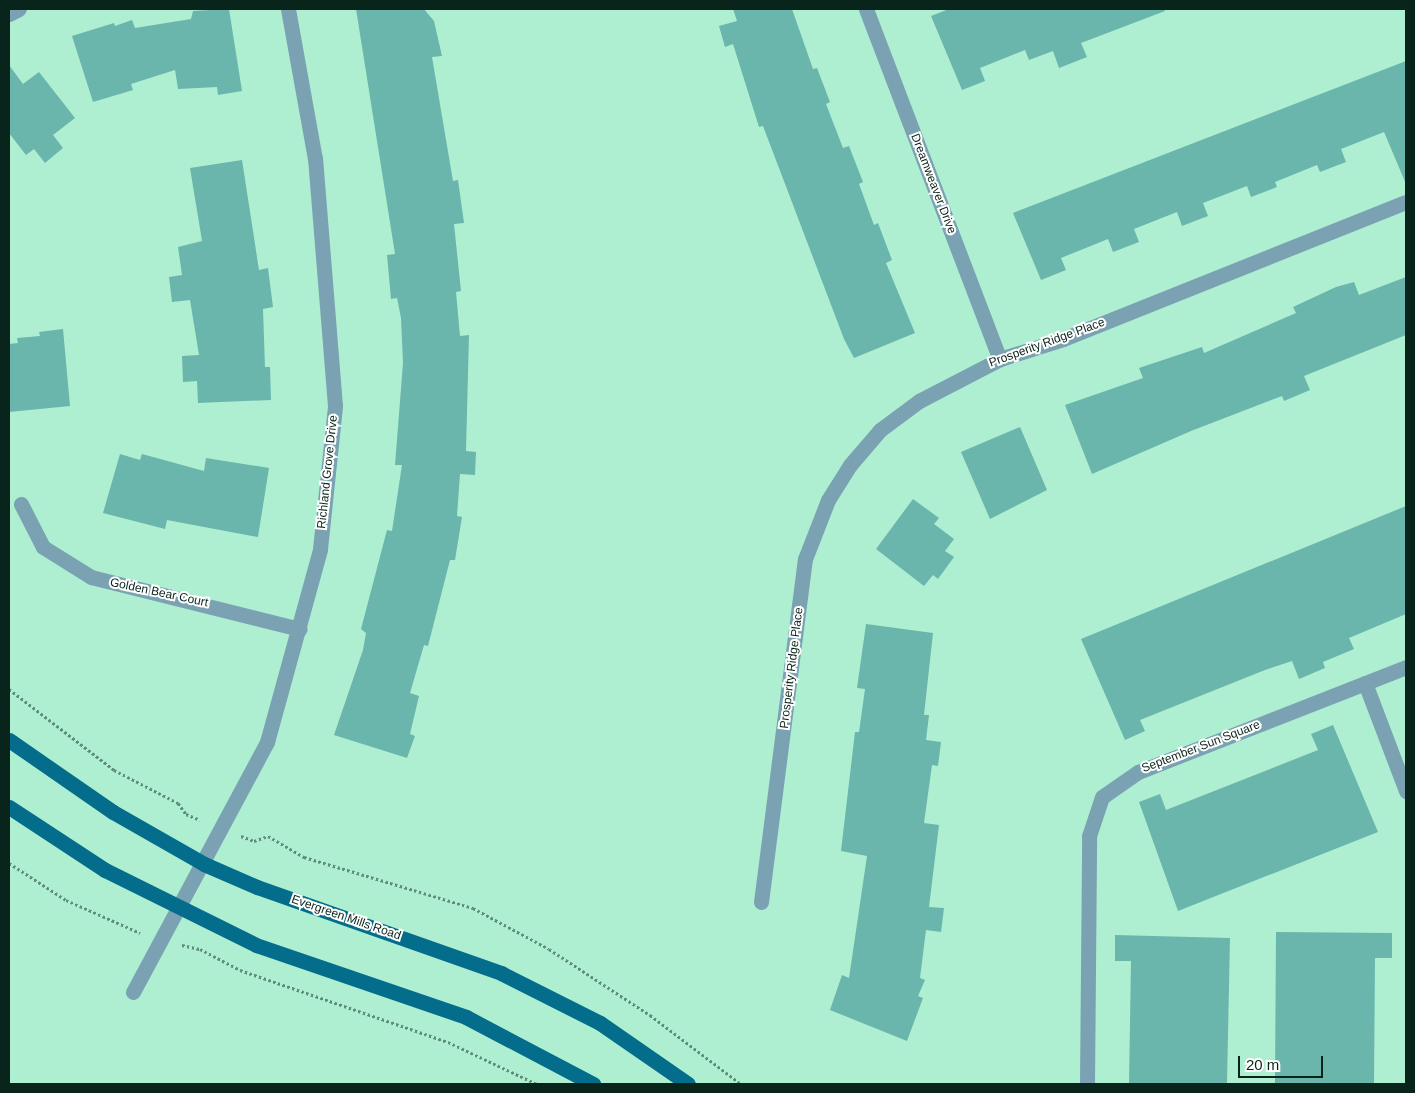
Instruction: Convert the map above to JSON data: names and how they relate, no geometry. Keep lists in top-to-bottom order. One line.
{"streets":{"main road":["Evergreen Mills Road"],"street":["Dreamweaver Drive","Prosperity Ridge Place","Richland Grove Drive","Golden Bear Court","September Sun Square"]},"crossings":[["Dreamweaver Drive","Prosperity Ridge Place"],["Richland Grove Drive","Golden Bear Court"],["Richland Grove Drive","Evergreen Mills Road"]],"scale_bar":"20 m"}
